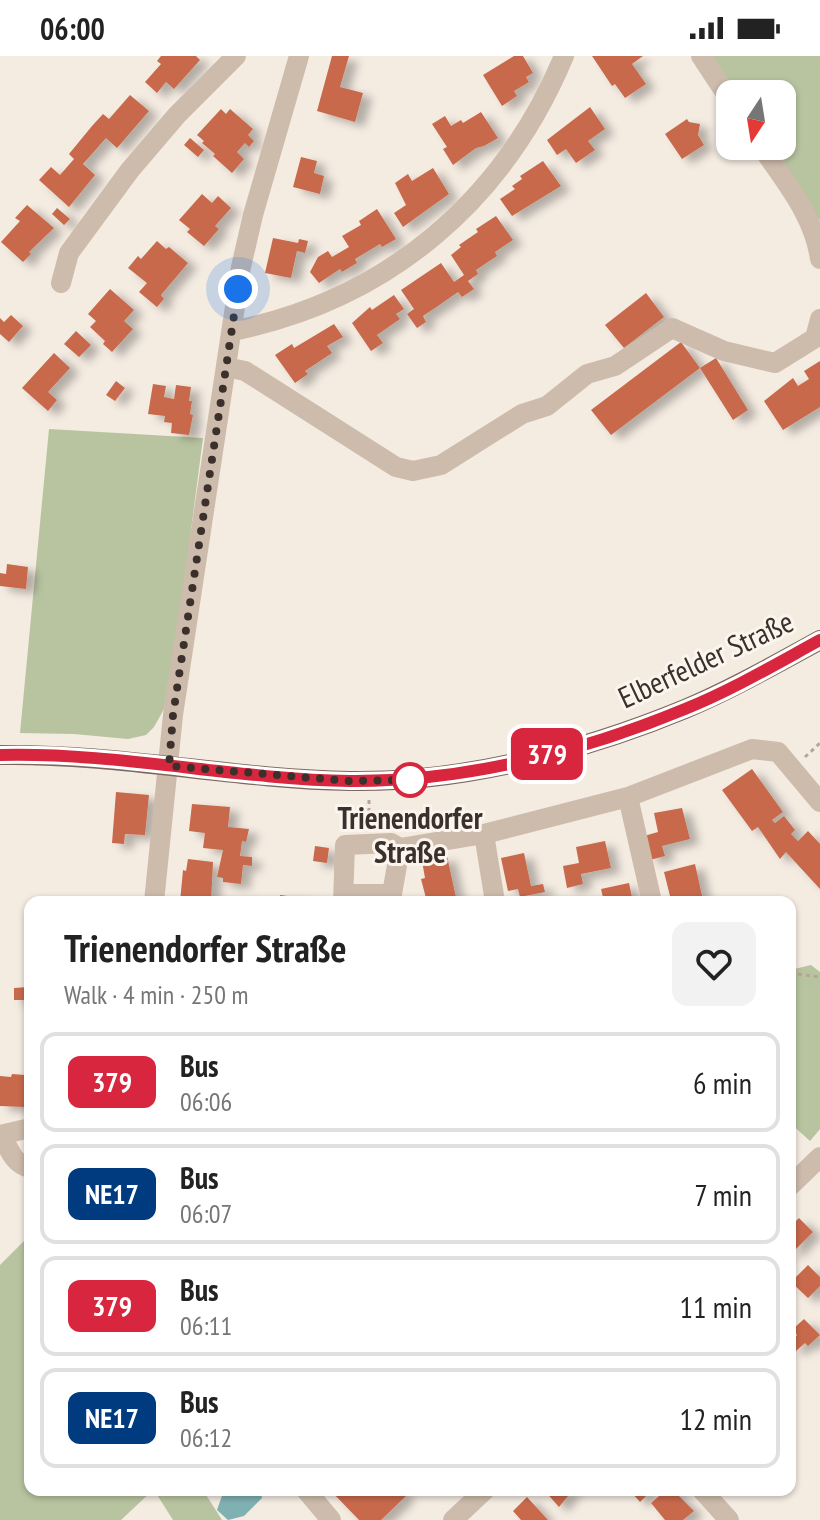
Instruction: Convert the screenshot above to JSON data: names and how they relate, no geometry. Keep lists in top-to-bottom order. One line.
{"streets":{"main road":["Elberfelder Straße"]},"places":["Trienendorfer Straße"],"lines":["bus line 379"],"north":"bottom","page":{"status":"06:00","on_map":"379","heading":["Trienendorfer Straße","Walk · 4 min · 250 m"],"list":[{"mark":"379","name":"Bus","note":"06:06","value":"6 min"},{"mark":"NE17","name":"Bus","note":"06:07","value":"7 min"},{"mark":"379","name":"Bus","note":"06:11","value":"11 min"},{"mark":"NE17","name":"Bus","note":"06:12","value":"12 min"}]}}
